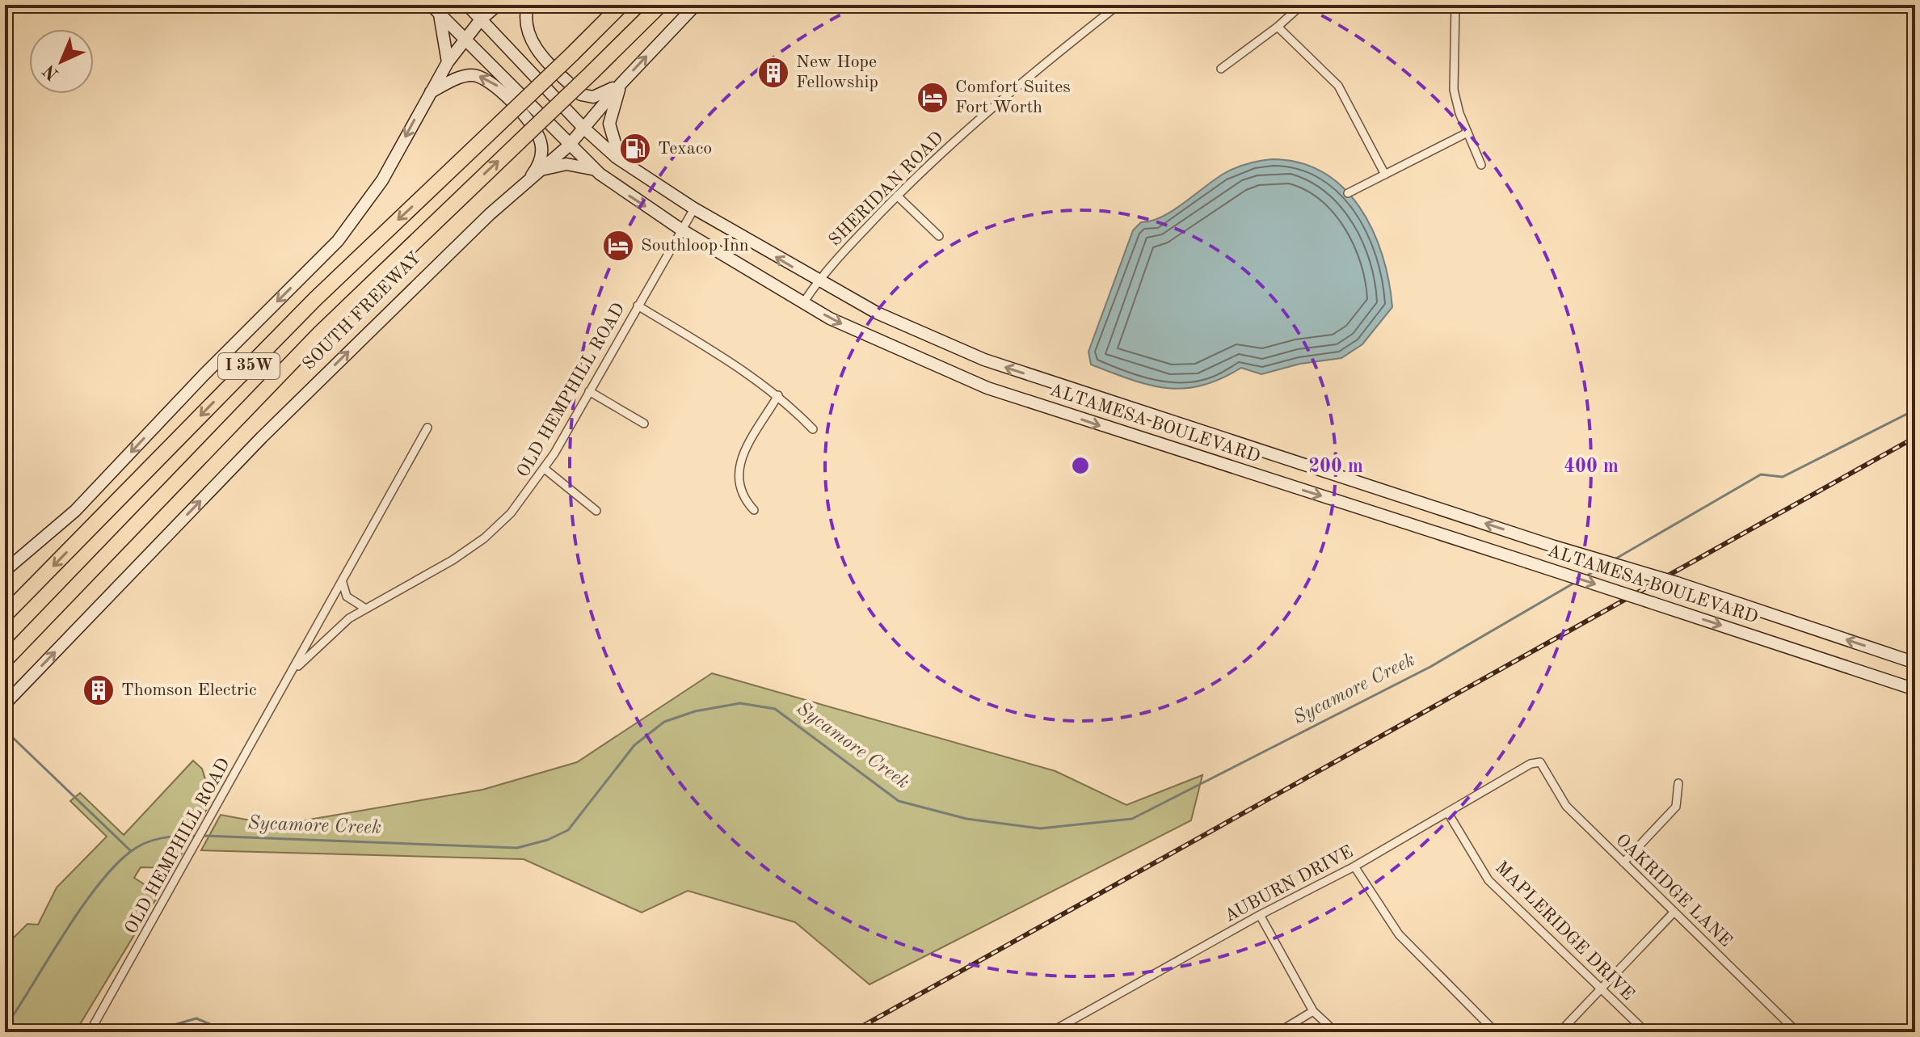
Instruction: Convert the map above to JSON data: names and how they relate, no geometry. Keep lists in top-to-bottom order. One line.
{"streets":{"highway":["SOUTH FREEWAY","I 35W"],"main road":["ALTAMESA BOULEVARD"],"street":["SHERIDAN ROAD","OLD HEMPHILL ROAD","AUBURN DRIVE","OAKRIDGE LANE","MAPLERIDGE DRIVE"]},"crossings":[["SHERIDAN ROAD","ALTAMESA BOULEVARD"],["SOUTH FREEWAY","ALTAMESA BOULEVARD"],["OLD HEMPHILL ROAD","ALTAMESA BOULEVARD"],["AUBURN DRIVE","OAKRIDGE LANE"],["AUBURN DRIVE","MAPLERIDGE DRIVE"]],"water":["Sycamore Creek"],"places":{"building":["New Hope Fellowship","Thomson Electric"],"hotel":["Comfort Suites Fort Worth","Southloop Inn"],"fuel station":["Texaco"]},"north":"bottom left","rings":["200 m","400 m"]}
